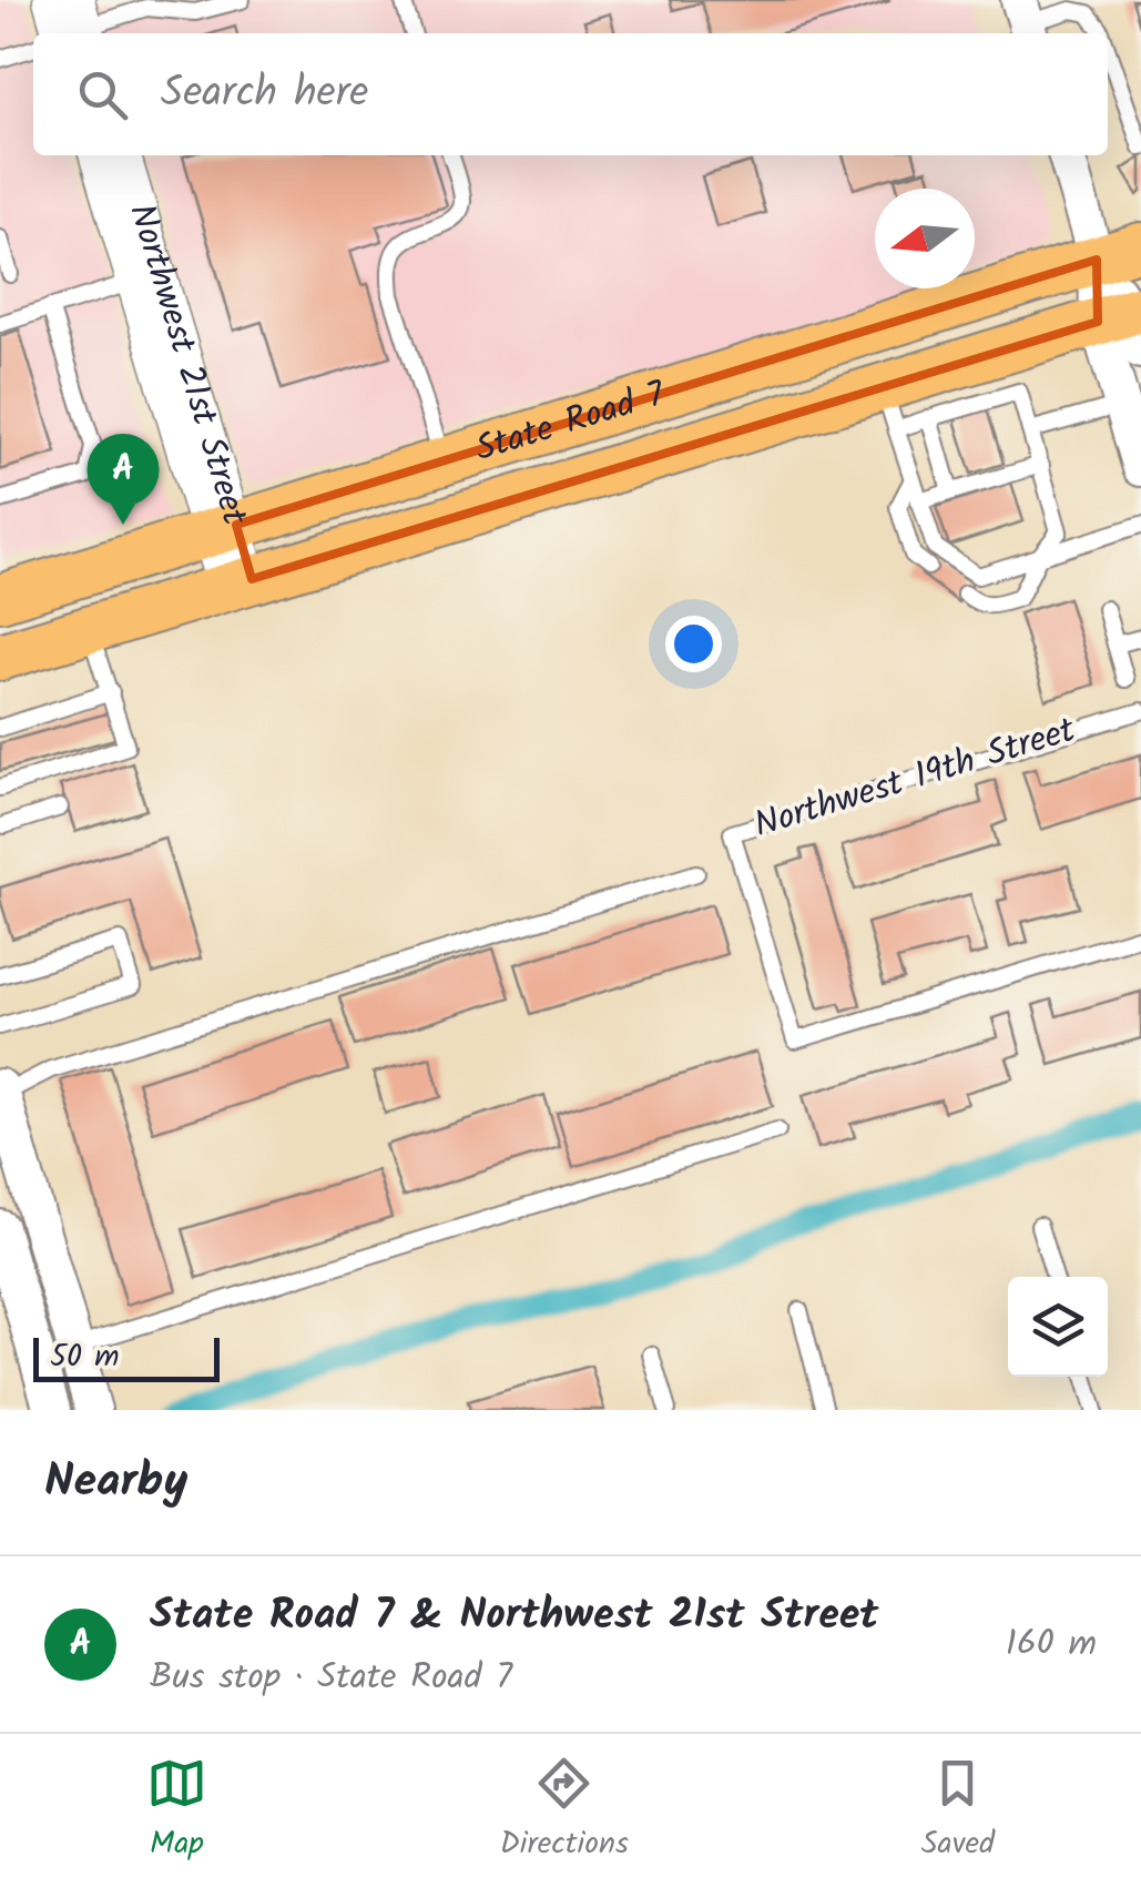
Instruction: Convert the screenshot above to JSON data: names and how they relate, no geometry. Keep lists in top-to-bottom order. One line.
{"streets":{"main road":["State Road 7"],"street":["Northwest 21st Street"],"lane":["Northwest 19th Street"]},"crossings":[["Northwest 21st Street","State Road 7"]],"scale_bar":"50 m","north":"left","page":{"search":"Search here","pins":"A","scale":"50 m","heading":"Nearby","list":[{"mark":"A","name":"State Road 7 & Northwest 21st Street","note":"Bus stop · State Road 7","value":"160 m"}],"nav":["Map","Directions","Saved"]}}
